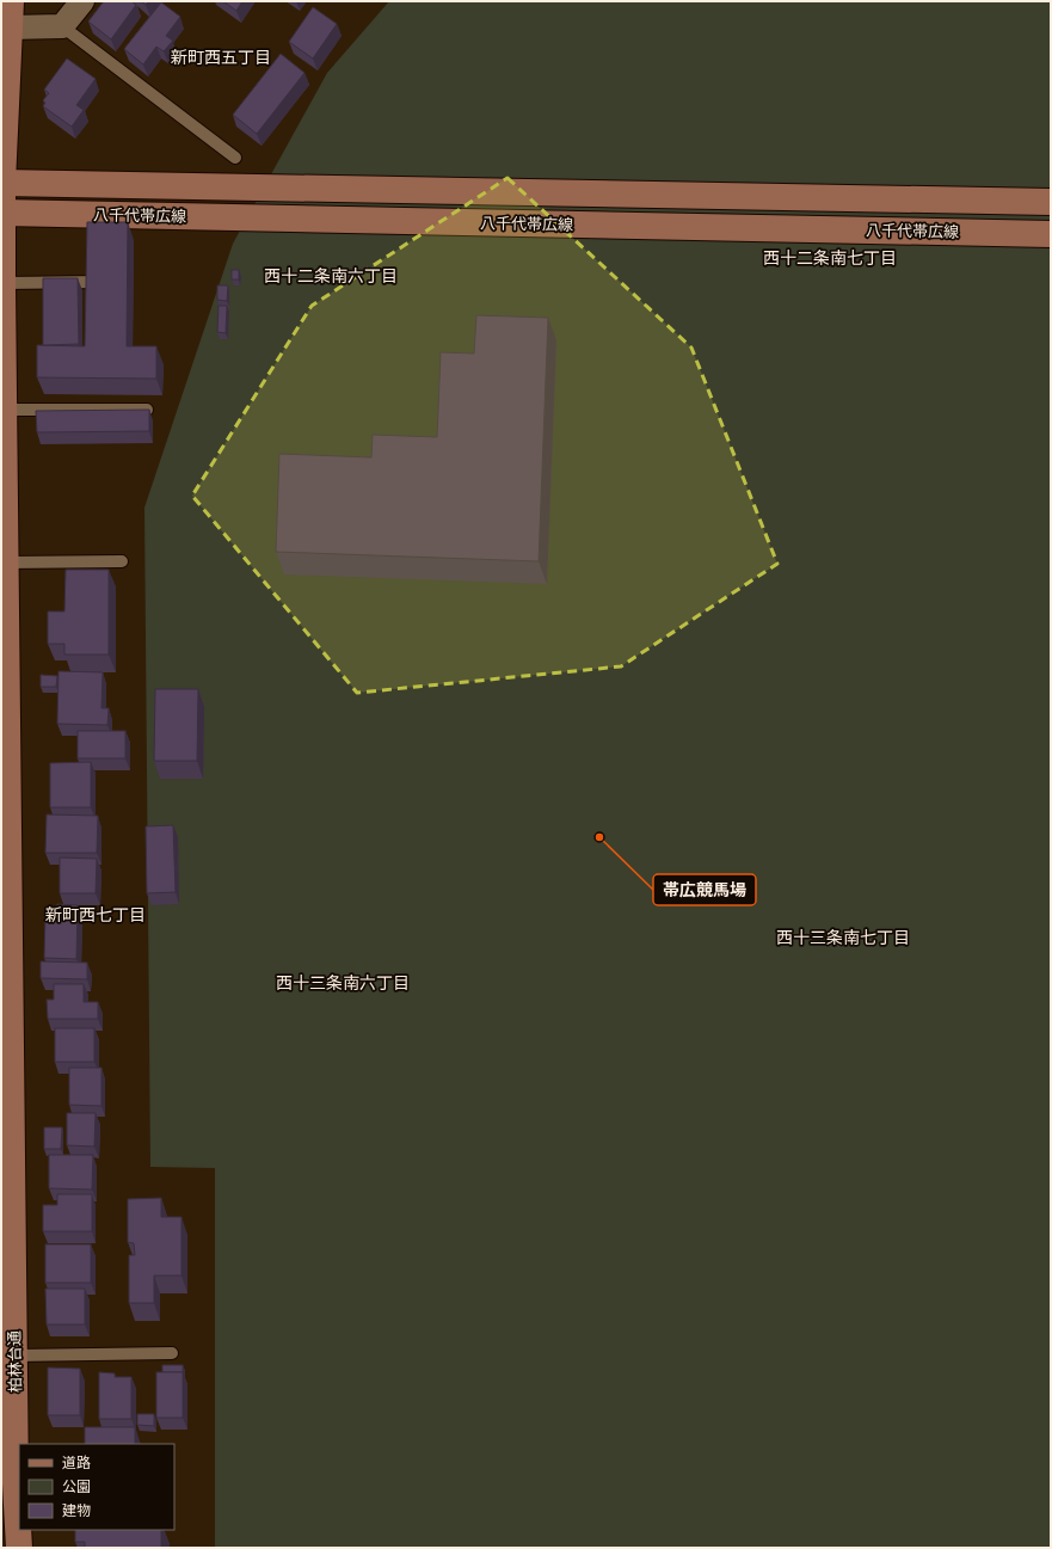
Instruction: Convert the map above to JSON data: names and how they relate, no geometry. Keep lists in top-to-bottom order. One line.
{"streets":{"main road":["八千代帯広線","柏林台通"]},"crossings":[["八千代帯広線","柏林台通"]],"districts":["新町西五丁目","西十二条南七丁目","西十二条南六丁目","新町西七丁目","西十三条南七丁目","西十三条南六丁目"],"places":["帯広競馬場"],"legend":["道路","公園","建物"]}
